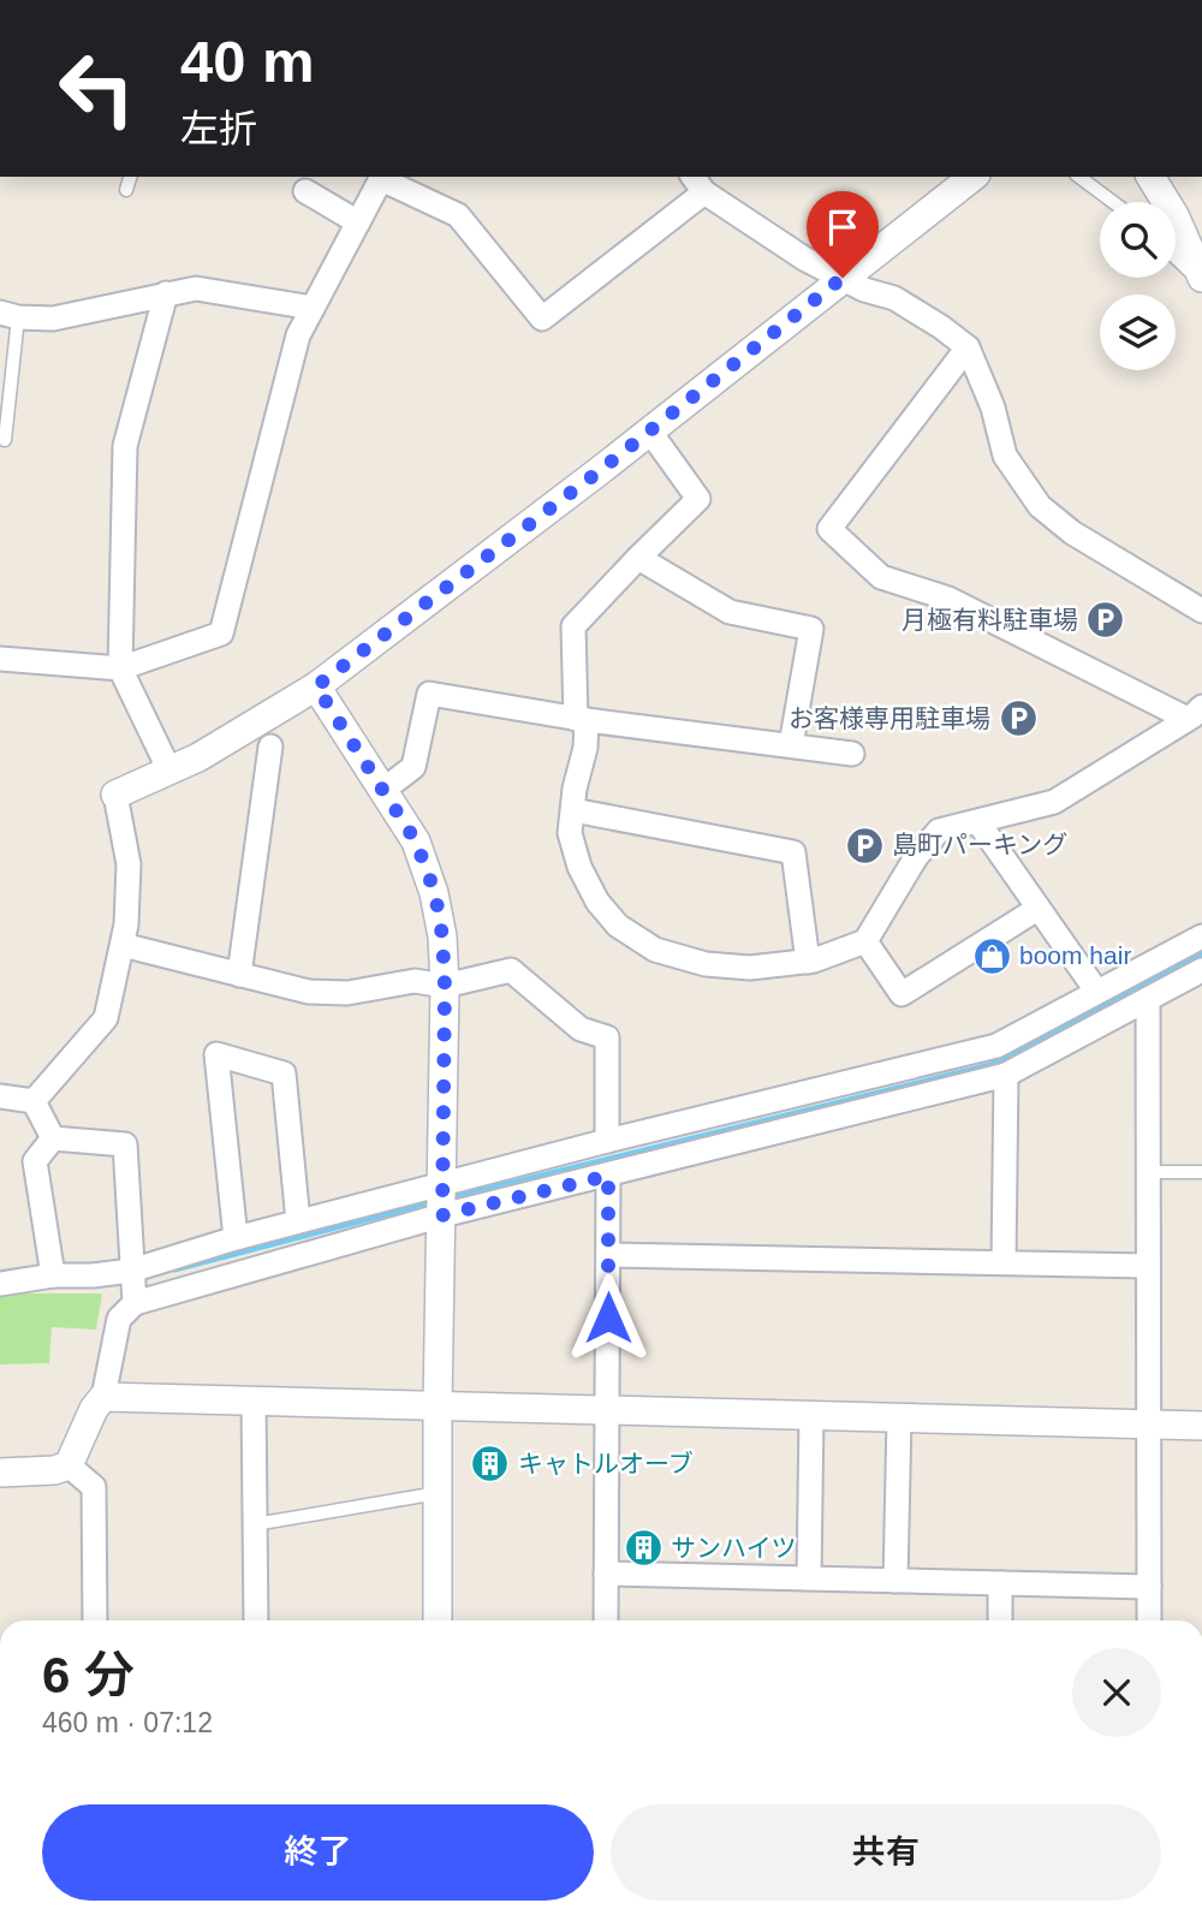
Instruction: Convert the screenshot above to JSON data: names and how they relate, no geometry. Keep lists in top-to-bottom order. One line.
{"places":{"parking":["月極有料駐車場","お客様専用駐車場","島町パーキング"],"shop":["boom hair"],"building":["キャトルオーブ","サンハイツ"]},"page":{"turn":["40 m","左折"],"heading":["6 分","460 m · 07:12"],"buttons":["終了","共有"]}}
